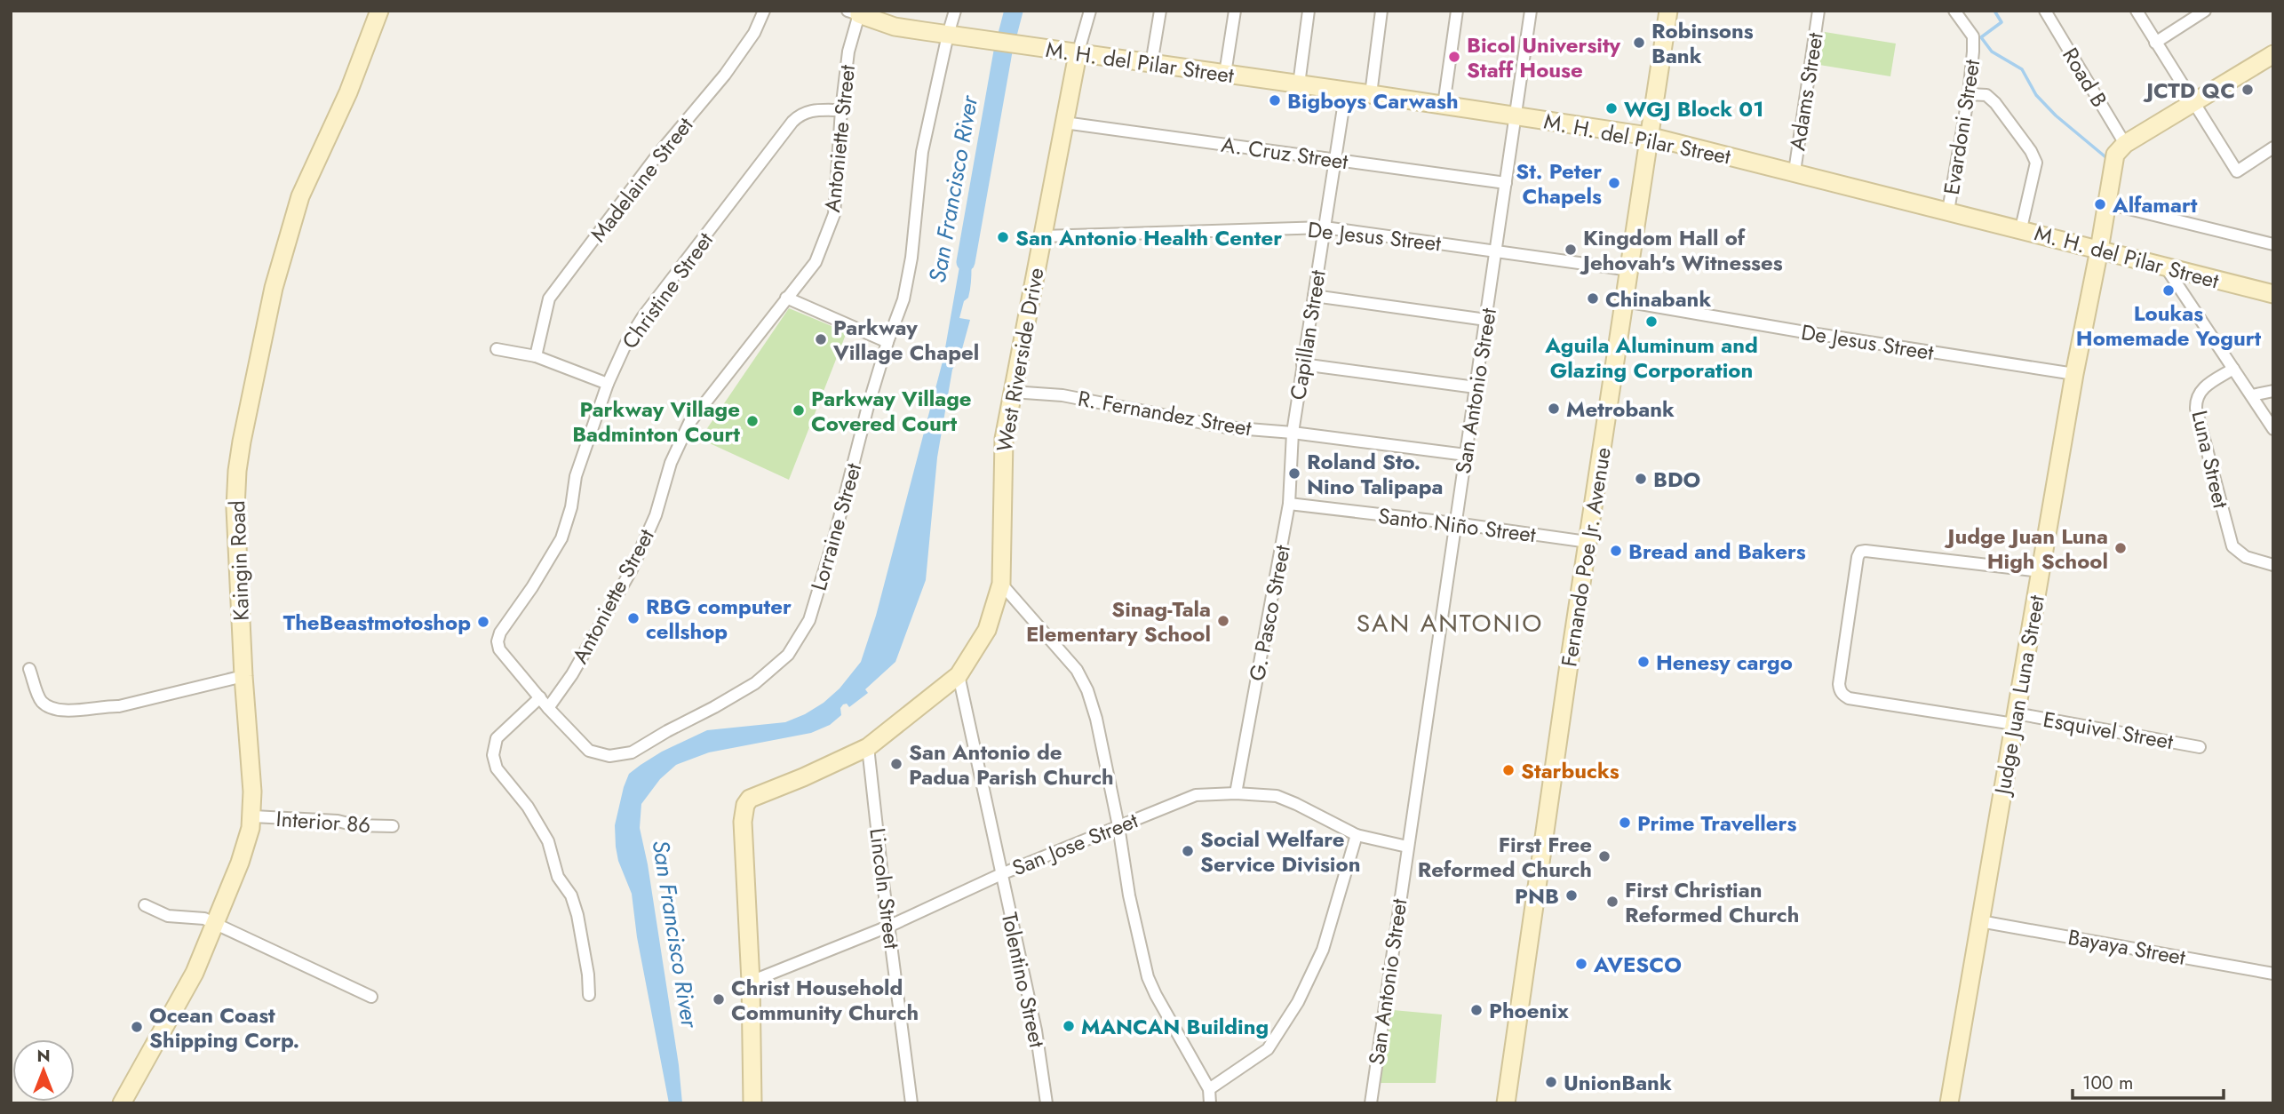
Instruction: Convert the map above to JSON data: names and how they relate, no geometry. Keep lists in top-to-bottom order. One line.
{"streets":{"street":["M. H. del Pilar Street","Road B","Adams Street","Evardoni Street","Antoniette Street","A. Cruz Street","Madelaine Street","De Jesus Street","Christine Street","Capillan Street","West Riverside Drive","San Antonio Street","R. Fernandez Street","Luna Street","Santo Niño Street","Lorraine Street","Fernando Poe Jr. Avenue","Kaingin Road","G. Pasco Street","Judge Juan Luna Street","Esquivel Street","Interior 86","San Jose Street","Lincoln Street","Bayaya Street","Tolentino Street"]},"crossings":[["M. H. del Pilar Street","Adams Street"],["M. H. del Pilar Street","Evardoni Street"],["M. H. del Pilar Street","Antoniette Street"],["M. H. del Pilar Street","Capillan Street"],["M. H. del Pilar Street","West Riverside Drive"],["M. H. del Pilar Street","San Antonio Street"],["M. H. del Pilar Street","Lorraine Street"],["M. H. del Pilar Street","Fernando Poe Jr. Avenue"],["M. H. del Pilar Street","Judge Juan Luna Street"],["Road B","Judge Juan Luna Street"],["Antoniette Street","Christine Street"],["Antoniette Street","Lorraine Street"],["A. Cruz Street","Capillan Street"],["A. Cruz Street","West Riverside Drive"],["A. Cruz Street","San Antonio Street"],["De Jesus Street","Capillan Street"],["De Jesus Street","West Riverside Drive"],["De Jesus Street","San Antonio Street"],["De Jesus Street","Fernando Poe Jr. Avenue"],["De Jesus Street","Judge Juan Luna Street"],["Capillan Street","R. Fernandez Street"],["Capillan Street","G. Pasco Street"],["West Riverside Drive","R. Fernandez Street"],["West Riverside Drive","San Jose Street"],["West Riverside Drive","Lincoln Street"],["West Riverside Drive","Tolentino Street"],["San Antonio Street","R. Fernandez Street"],["San Antonio Street","Santo Niño Street"],["San Antonio Street","San Jose Street"],["R. Fernandez Street","G. Pasco Street"],["Santo Niño Street","Fernando Poe Jr. Avenue"],["Santo Niño Street","G. Pasco Street"],["Kaingin Road","Interior 86"],["G. Pasco Street","San Jose Street"],["Judge Juan Luna Street","Esquivel Street"],["Judge Juan Luna Street","Bayaya Street"],["San Jose Street","Lincoln Street"],["San Jose Street","Tolentino Street"]],"districts":["SAN ANTONIO"],"water":["San Francisco River"],"places":["Robinsons Bank","Bicol University Staff House","JCTD QC","Bigboys Carwash","WGJ Block 01","St. Peter Chapels","Alfamart","San Antonio Health Center","Kingdom Hall of Jehovah's Witnesses","Loukas Homemade Yogurt","Chinabank","Aguila Aluminum and Glazing Corporation","Parkway Village Chapel","Metrobank","Parkway Village Covered Court","Parkway Village Badminton Court","Roland Sto. Nino Talipapa","BDO","Judge Juan Luna High School","Bread and Bakers","RBG computer cellshop","Sinag-Tala Elementary School","TheBeastmotoshop","Henesy cargo","San Antonio de Padua Parish Church","Starbucks","Prime Travellers","Social Welfare Service Division","First Free Reformed Church","PNB","First Christian Reformed Church","AVESCO","Christ Household Community Church","Phoenix","MANCAN Building","Ocean Coast Shipping Corp.","UnionBank"],"scale_bar":"100 m","north":"top"}
